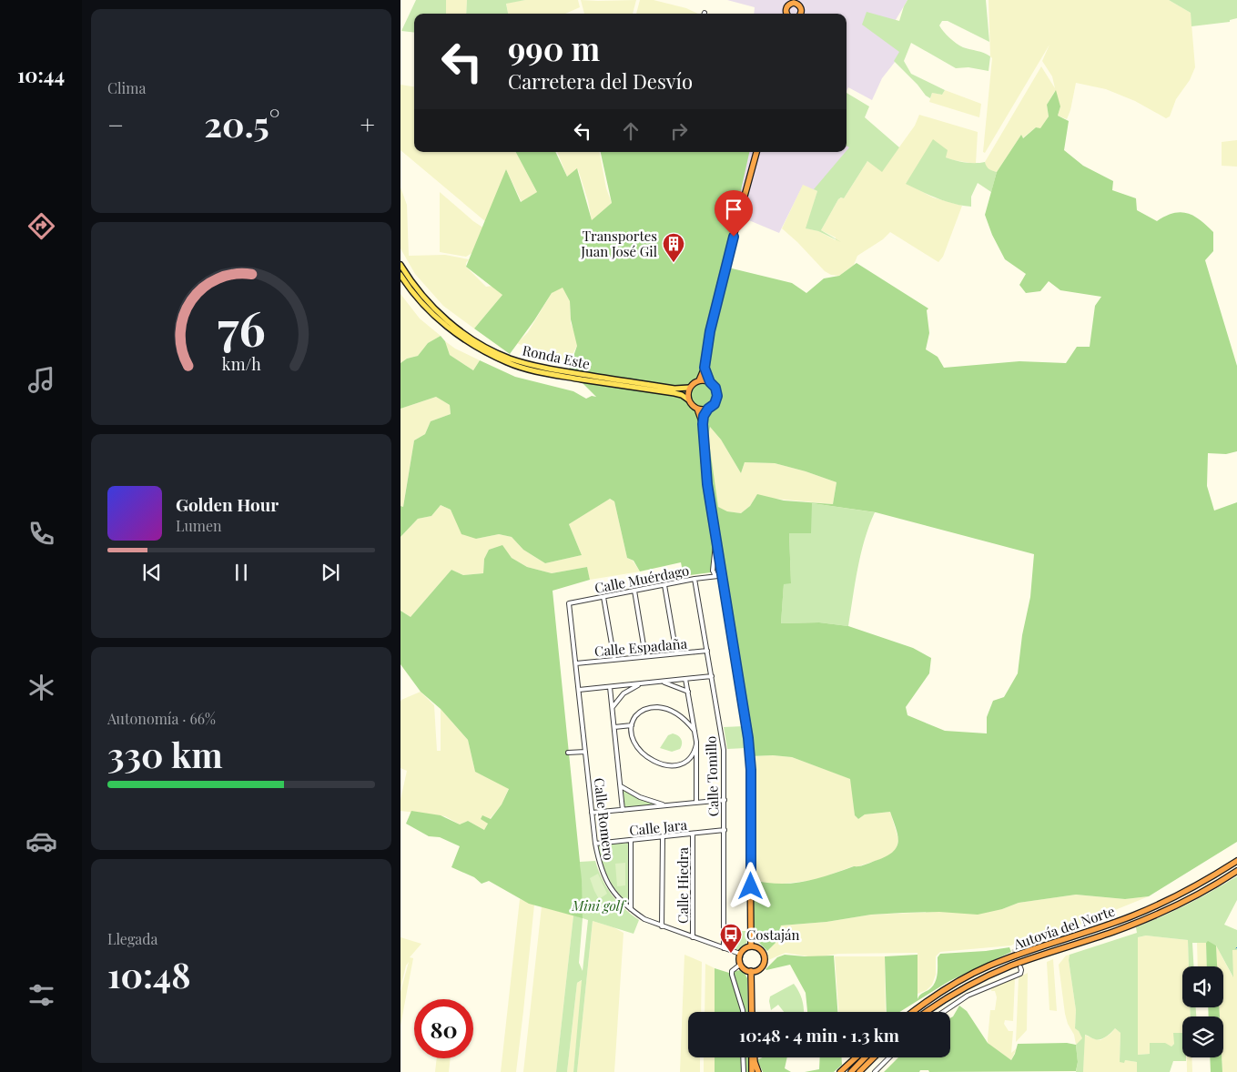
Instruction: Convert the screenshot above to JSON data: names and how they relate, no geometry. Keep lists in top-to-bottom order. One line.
{"streets":{"highway":["Autovía del Norte"],"main road":["Ronda Este"],"street":["Calle Muérdago","Calle Espadaña","Calle Tomillo","Calle Romero","Calle Jara","Calle Hiedra"]},"crossings":[["Calle Muérdago","Calle Tomillo"],["Calle Muérdago","Calle Romero"],["Calle Espadaña","Calle Tomillo"],["Calle Espadaña","Calle Romero"],["Calle Tomillo","Calle Romero"],["Calle Tomillo","Calle Jara"],["Calle Romero","Calle Jara"],["Calle Romero","Calle Hiedra"],["Calle Jara","Calle Hiedra"]],"parks":["Mini golf"],"places":{"building":["Transportes Juan José Gil"],"bus stop":["Costaján"]},"page":{"tabs":"10:44","tile":["Clima",["Autonomía · 66%","330 km"],["Llegada","10:48"]],"turn":["990 m","Carretera del Desvío"],"heat":["−","20.5°","+"],"song":["Golden Hour","Lumen"],"limit":"80","trip":"10:48 · 4 min · 1.3 km","gauge":["76","km/h"]}}
